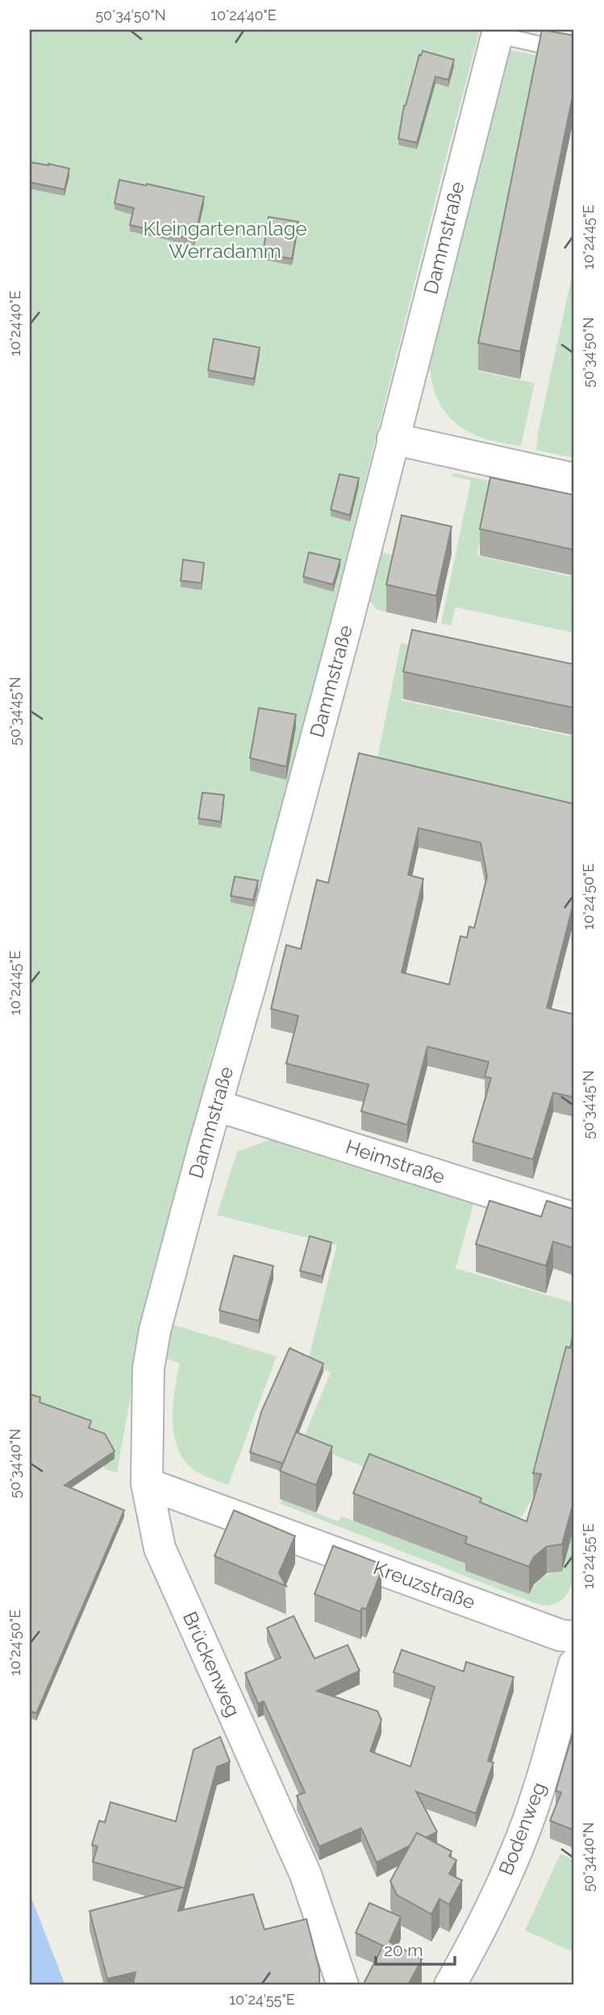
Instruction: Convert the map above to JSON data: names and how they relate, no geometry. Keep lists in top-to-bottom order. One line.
{"streets":{"street":["Dammstraße","Heimstraße","Kreuzstraße","Brückenweg","Bodenweg"]},"crossings":[["Dammstraße","Heimstraße"],["Dammstraße","Brückenweg"],["Kreuzstraße","Brückenweg"]],"parks":["Kleingartenanlage Werradamm"],"scale_bar":"20 m","coordinates":["50°34'50\"N","10°24'40\"E","10°24'45\"E","50°34'45\"N","10°24'50\"E","50°34'40\"N","10°24'55\"E"]}
